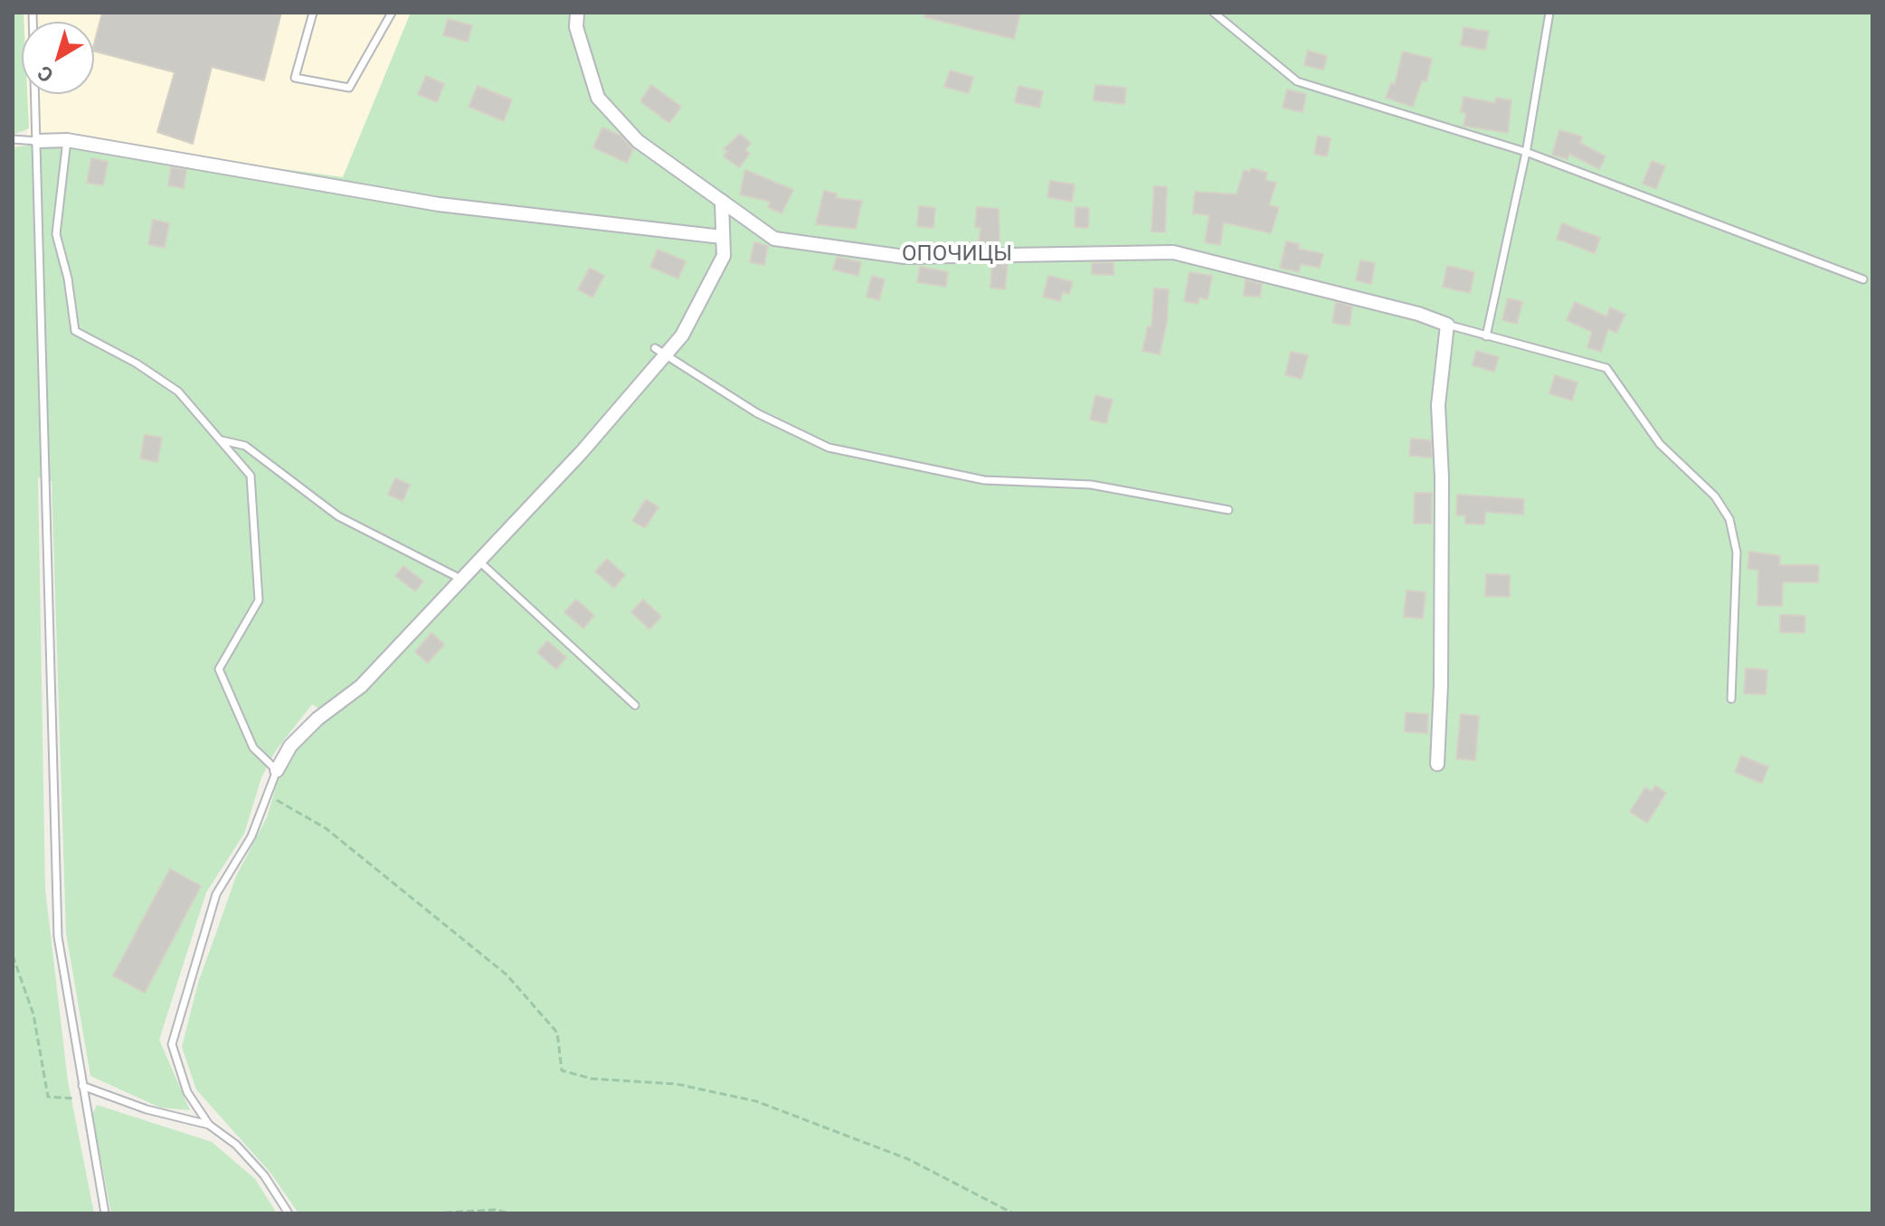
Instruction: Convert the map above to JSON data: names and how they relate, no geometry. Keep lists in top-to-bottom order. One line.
{"streets":{"street":["ОПОЧИЦЫ"]},"north":"bottom left"}
